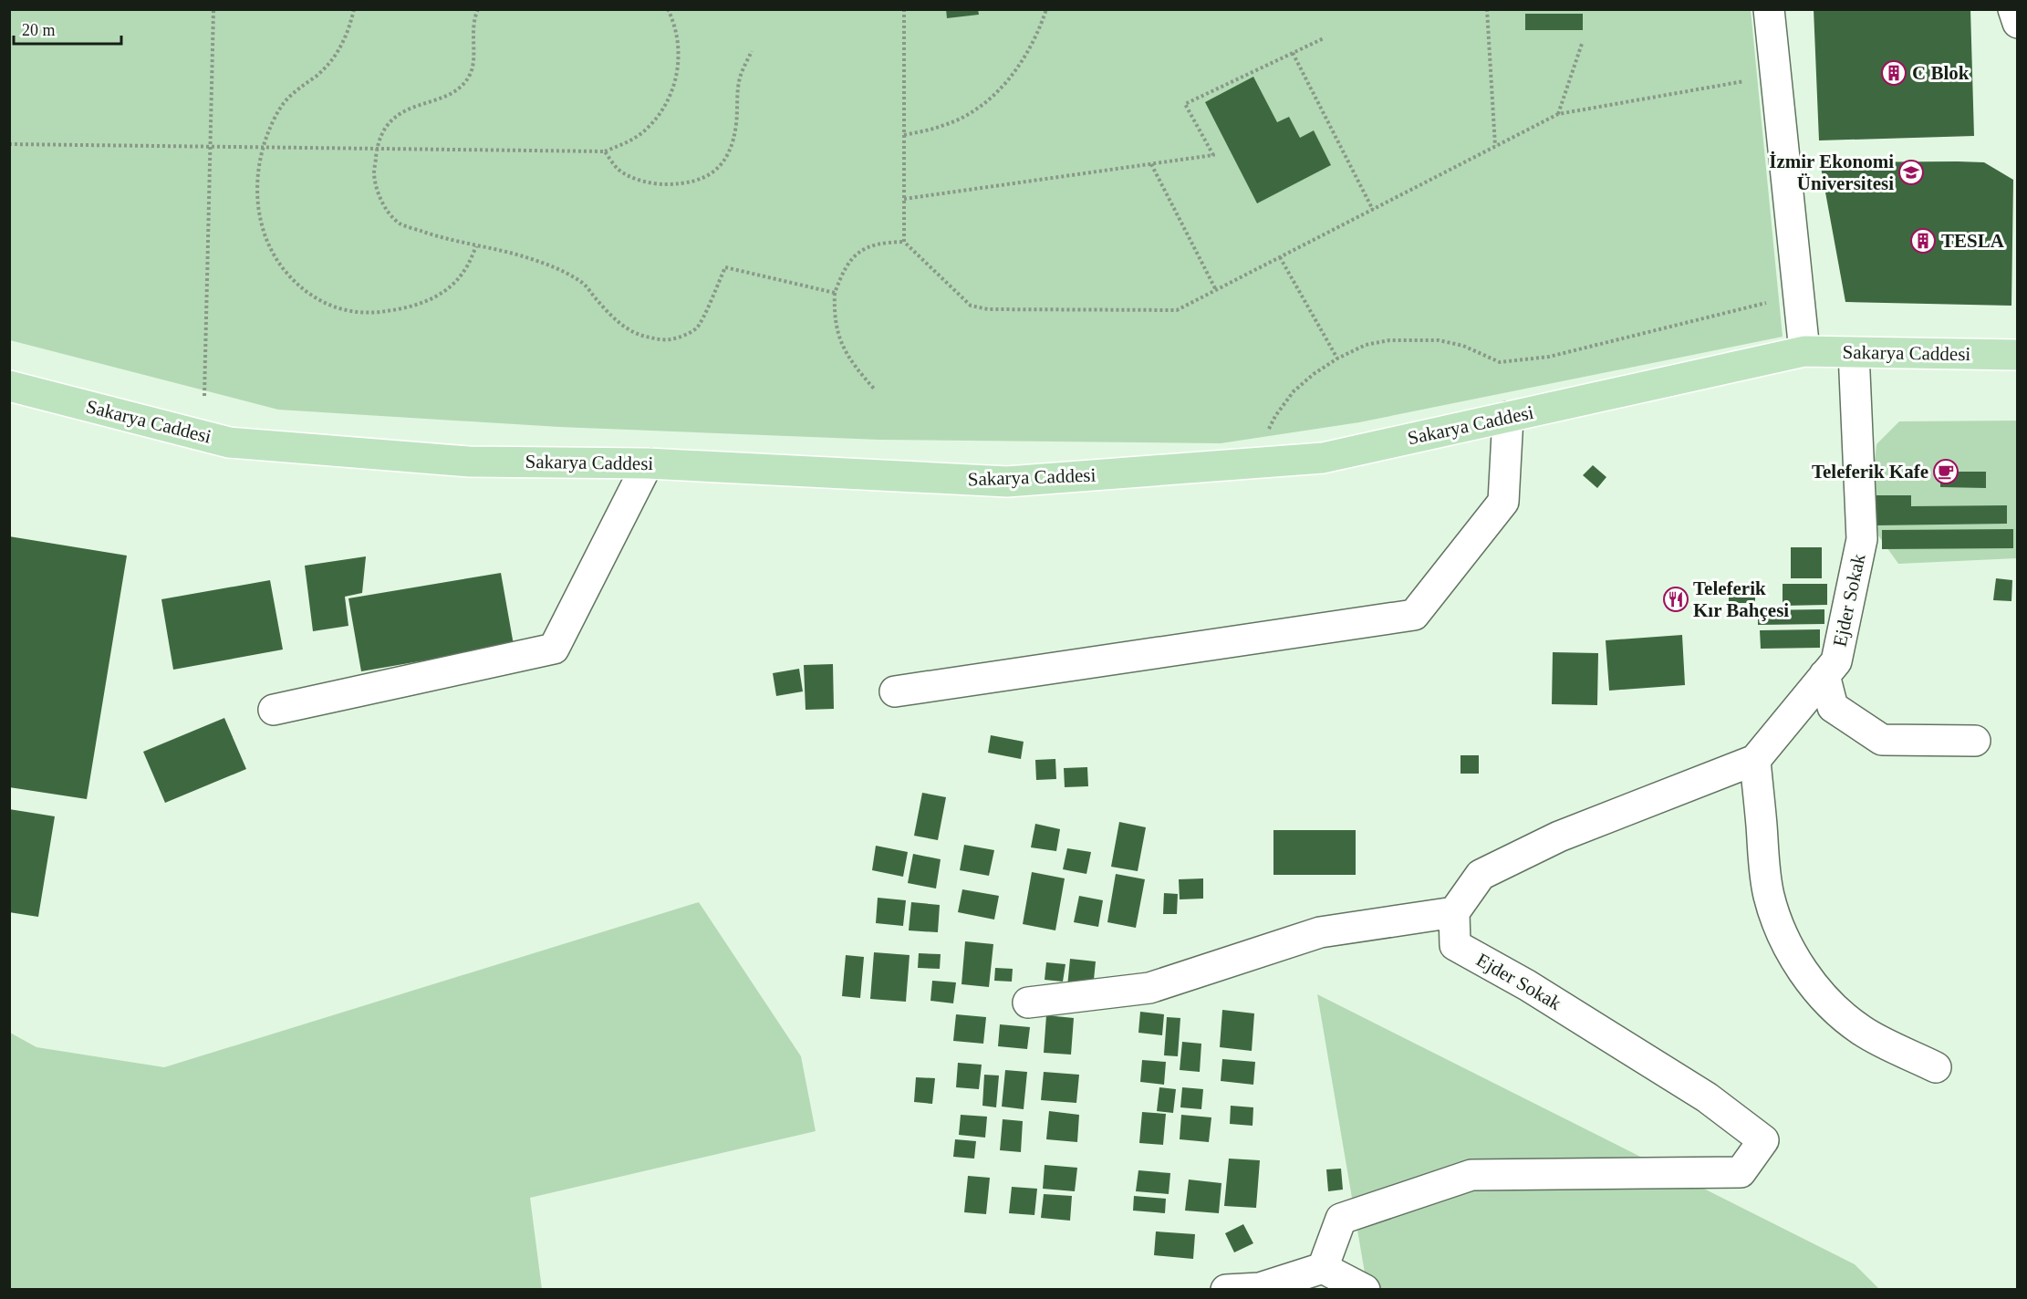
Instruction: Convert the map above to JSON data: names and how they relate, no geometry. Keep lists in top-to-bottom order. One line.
{"streets":{"main road":["Sakarya Caddesi"],"street":["Ejder Sokak"]},"crossings":[["Sakarya Caddesi","Ejder Sokak"]],"places":{"building":["C Blok","TESLA"],"school or university":["İzmir Ekonomi Üniversitesi"],"cafe":["Teleferik Kafe"],"restaurant":["Teleferik Kır Bahçesi"]},"scale_bar":"20 m"}
